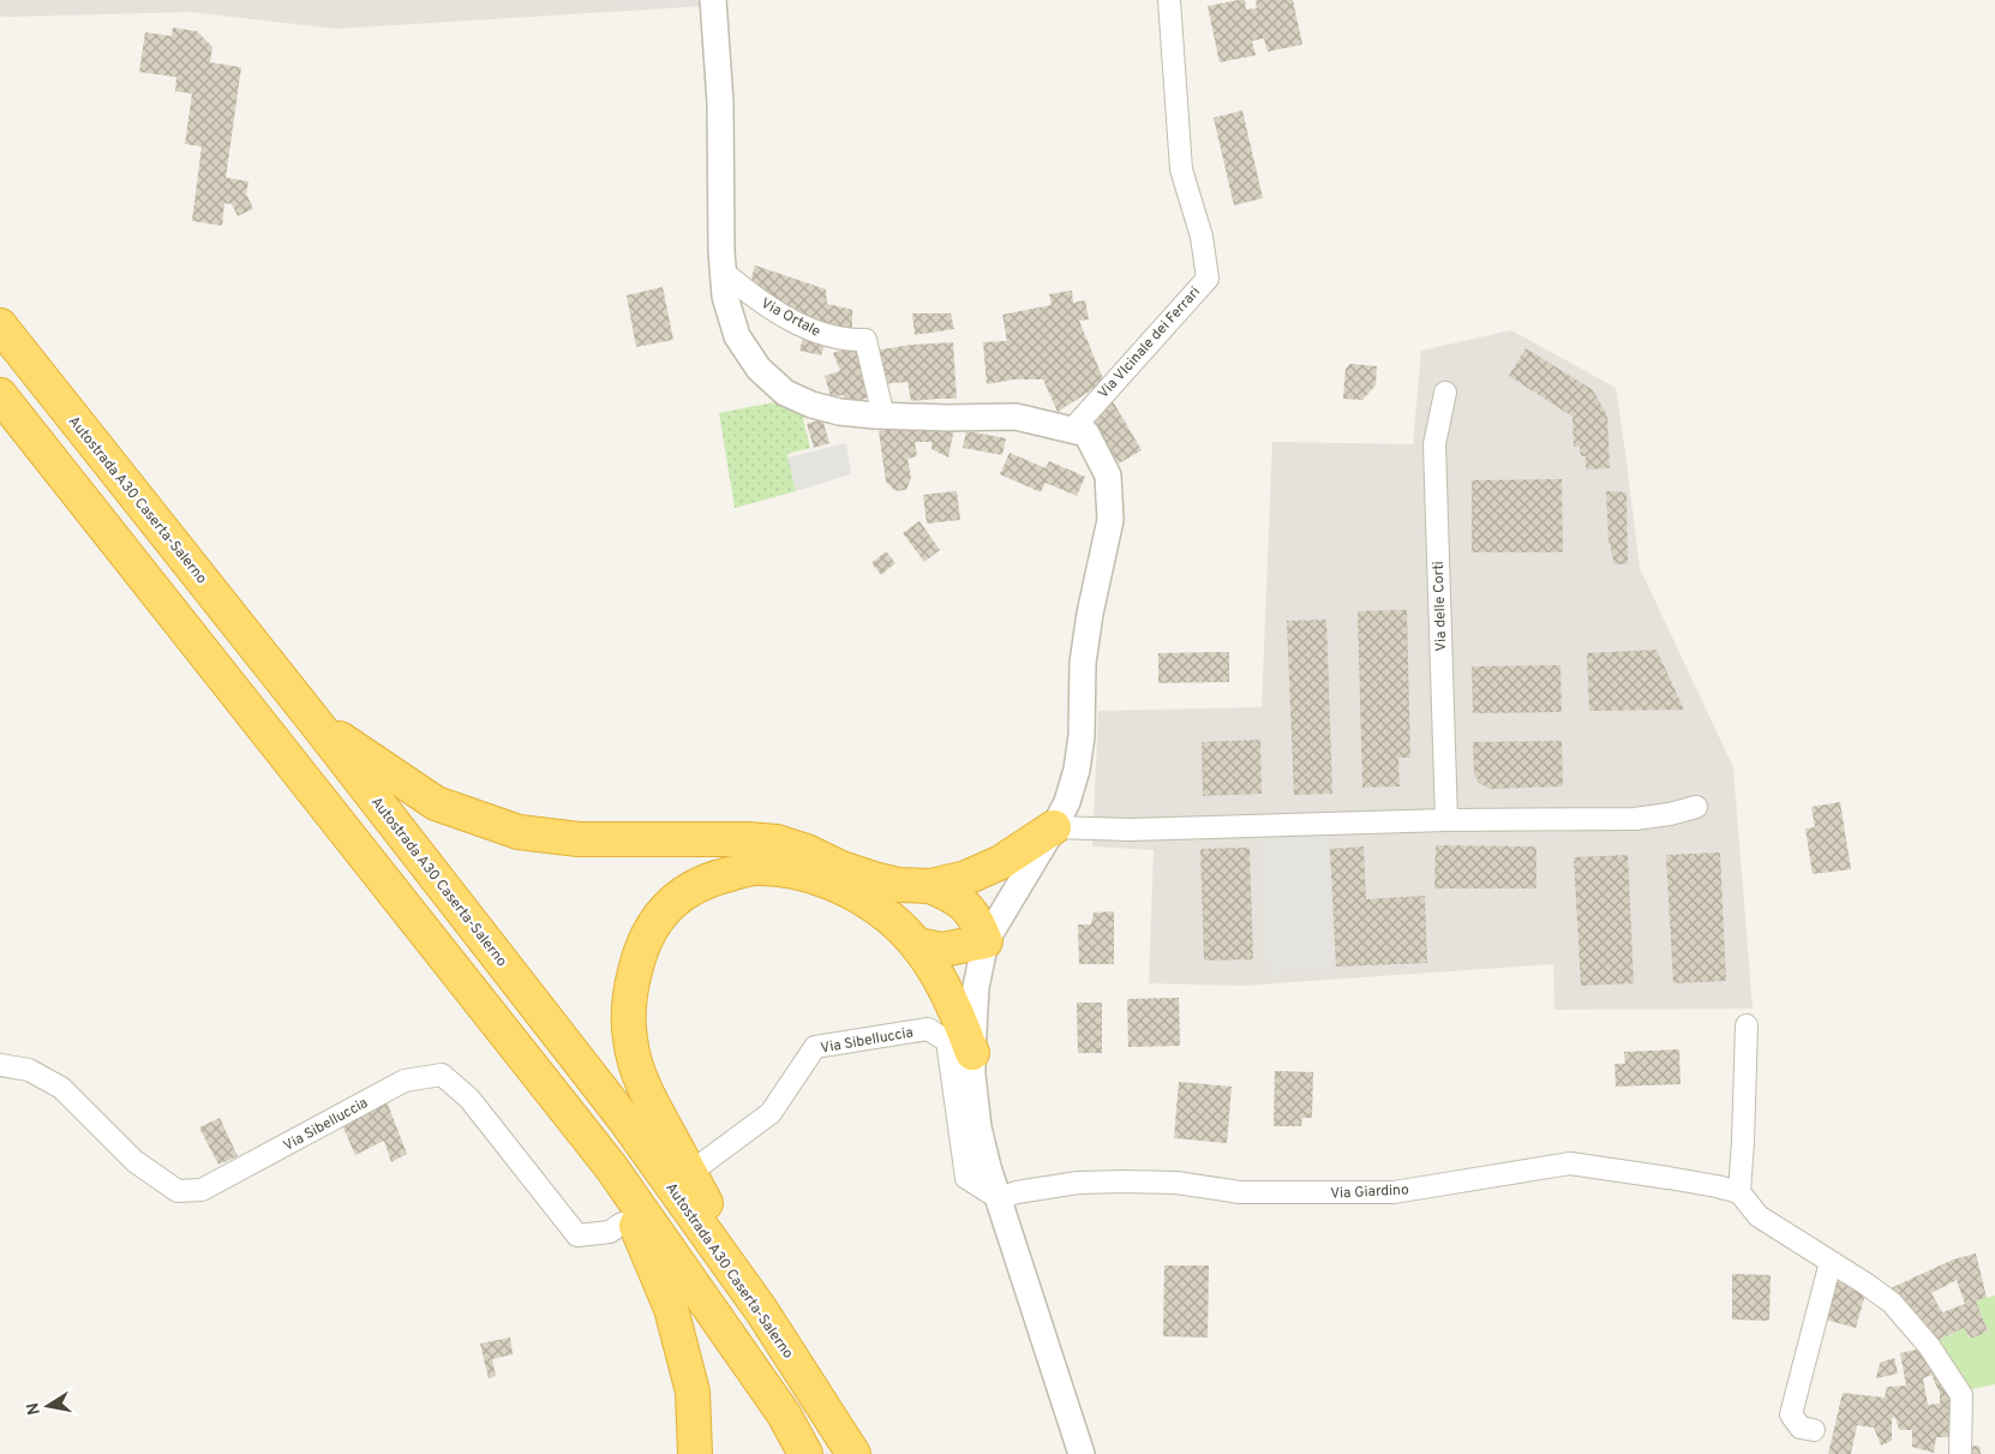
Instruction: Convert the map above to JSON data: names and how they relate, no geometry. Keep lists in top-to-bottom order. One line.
{"streets":{"highway":["Autostrada A30 Caserta-Salerno"],"street":["Via Ortale","Via VIcinale dei Ferrari","Via delle Corti","Via Sibelluccia","Via Giardino"]},"crossings":[["Via Sibelluccia","Via Giardino"]],"north":"left"}
